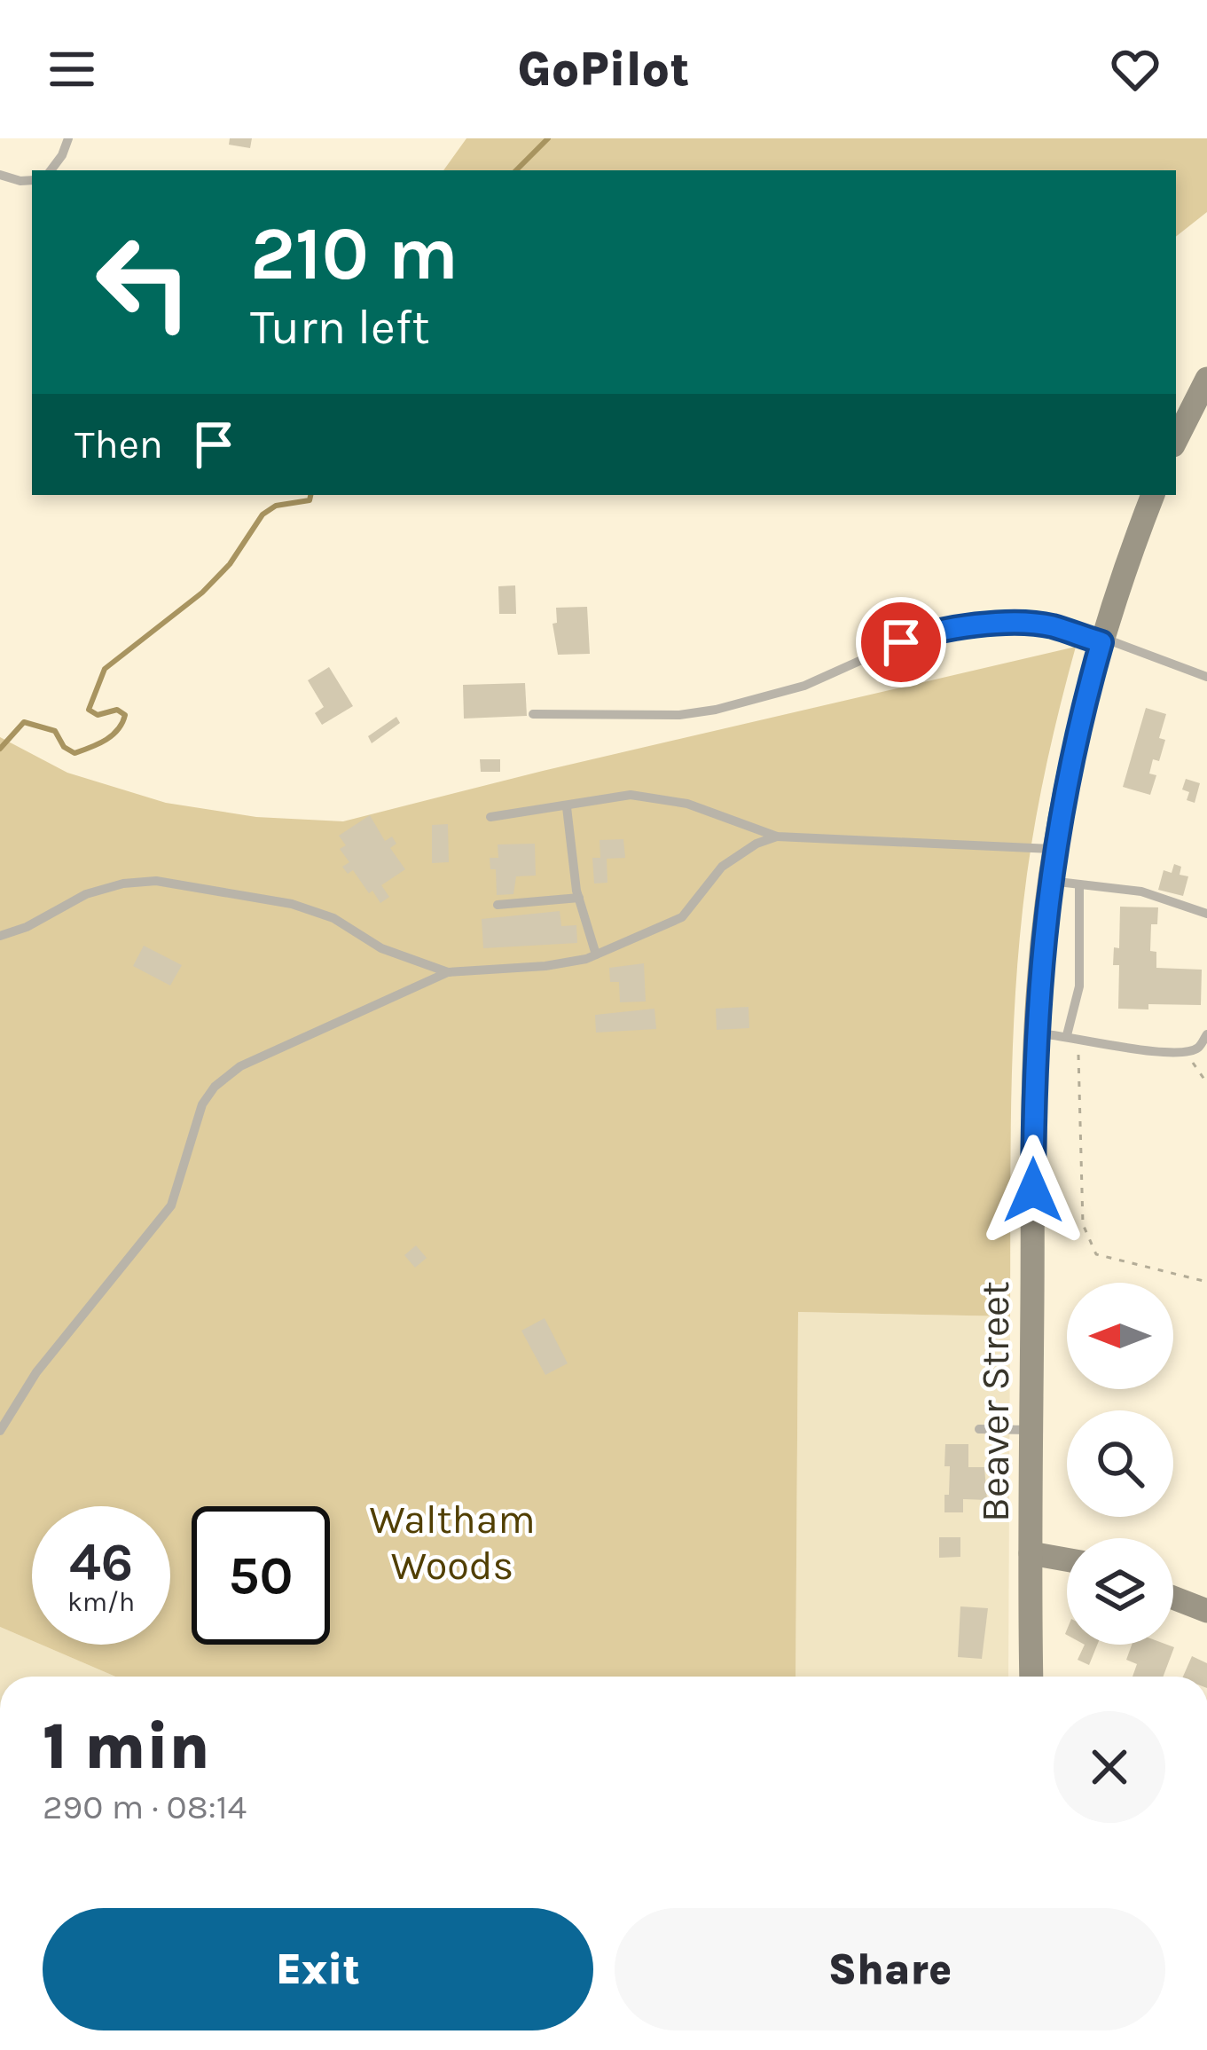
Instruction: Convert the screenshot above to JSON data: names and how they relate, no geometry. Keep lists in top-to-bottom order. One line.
{"streets":{"main road":["Beaver Street"]},"parks":["Waltham Woods"],"north":"left","page":{"header":"GoPilot","turn":["210 m","Turn left"],"then":"Then","speed":"46 km/h","limit":"50","heading":["1 min","290 m · 08:14"],"buttons":["Exit","Share"]}}
